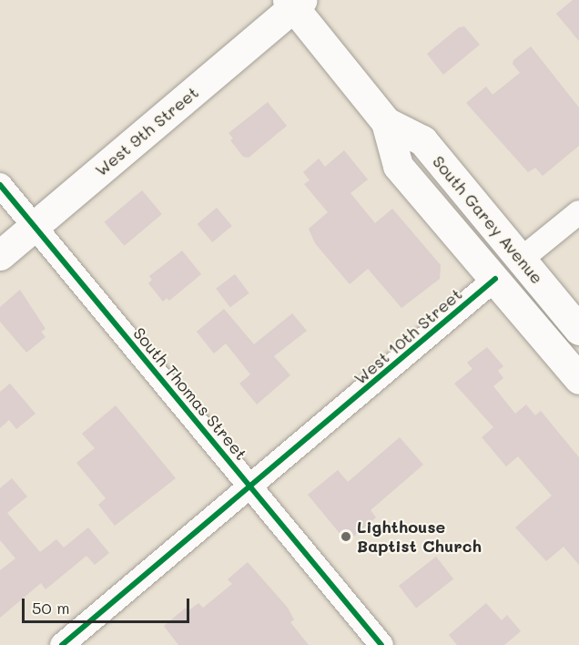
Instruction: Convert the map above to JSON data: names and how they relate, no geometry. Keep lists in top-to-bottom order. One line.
{"streets":{"main road":["West 9th Street","South Garey Avenue"],"street":["West 10th Street","South Thomas Street"]},"crossings":[["West 9th Street","South Garey Avenue"],["West 9th Street","South Thomas Street"],["South Garey Avenue","West 10th Street"],["West 10th Street","South Thomas Street"]],"places":["Lighthouse Baptist Church"],"scale_bar":"50 m"}
